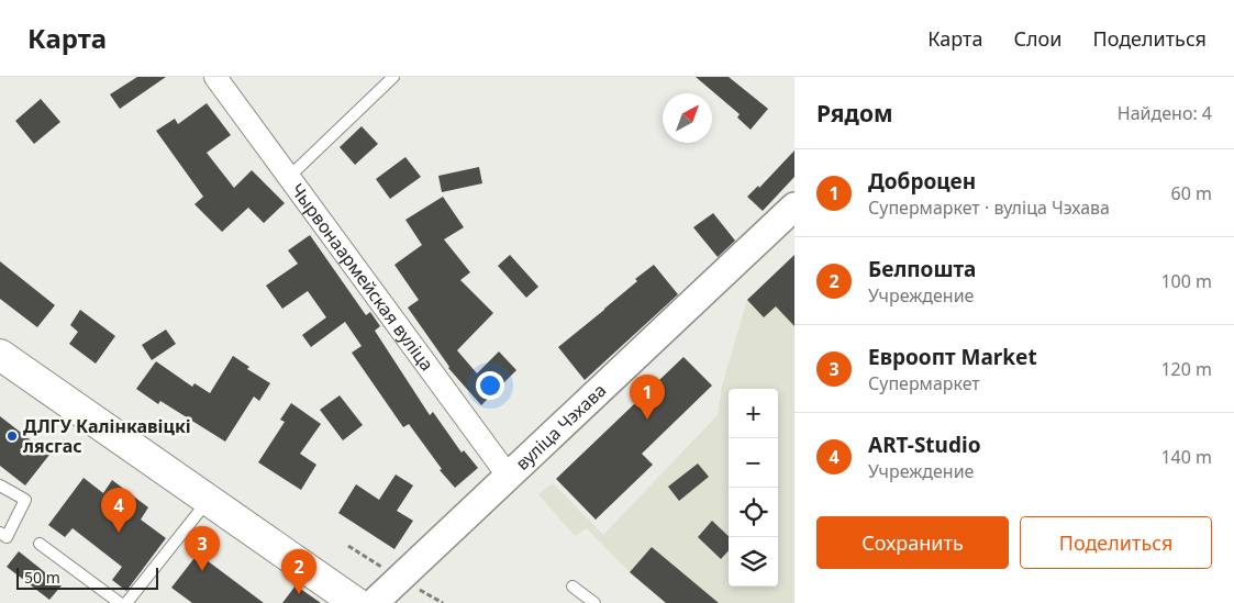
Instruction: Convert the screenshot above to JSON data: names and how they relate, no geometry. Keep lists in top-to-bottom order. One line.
{"streets":{"street":["Чырвонаармейская вуліца","вуліца Чэхава"]},"crossings":[["Чырвонаармейская вуліца","вуліца Чэхава"]],"places":["ДЛГУ Калінкавіцкі лясгас"],"scale_bar":"50 m","north":"top right","page":{"header":"Карта","nav":["Карта","Слои","Поделиться"],"heading":["Рядом","Найдено: 4"],"list":[{"mark":"1","name":"Доброцен","note":"Супермаркет · вуліца Чэхава","value":"60 m"},{"mark":"2","name":"Белпошта","note":"Учреждение","value":"100 m"},{"mark":"3","name":"Евроопт Market","note":"Супермаркет","value":"120 m"},{"mark":"4","name":"ART-Studio","note":"Учреждение","value":"140 m"}],"pins":["1","4","3","2"],"map_buttons":["+","−"],"buttons":["Сохранить","Поделиться"],"scale":"50 m"}}
